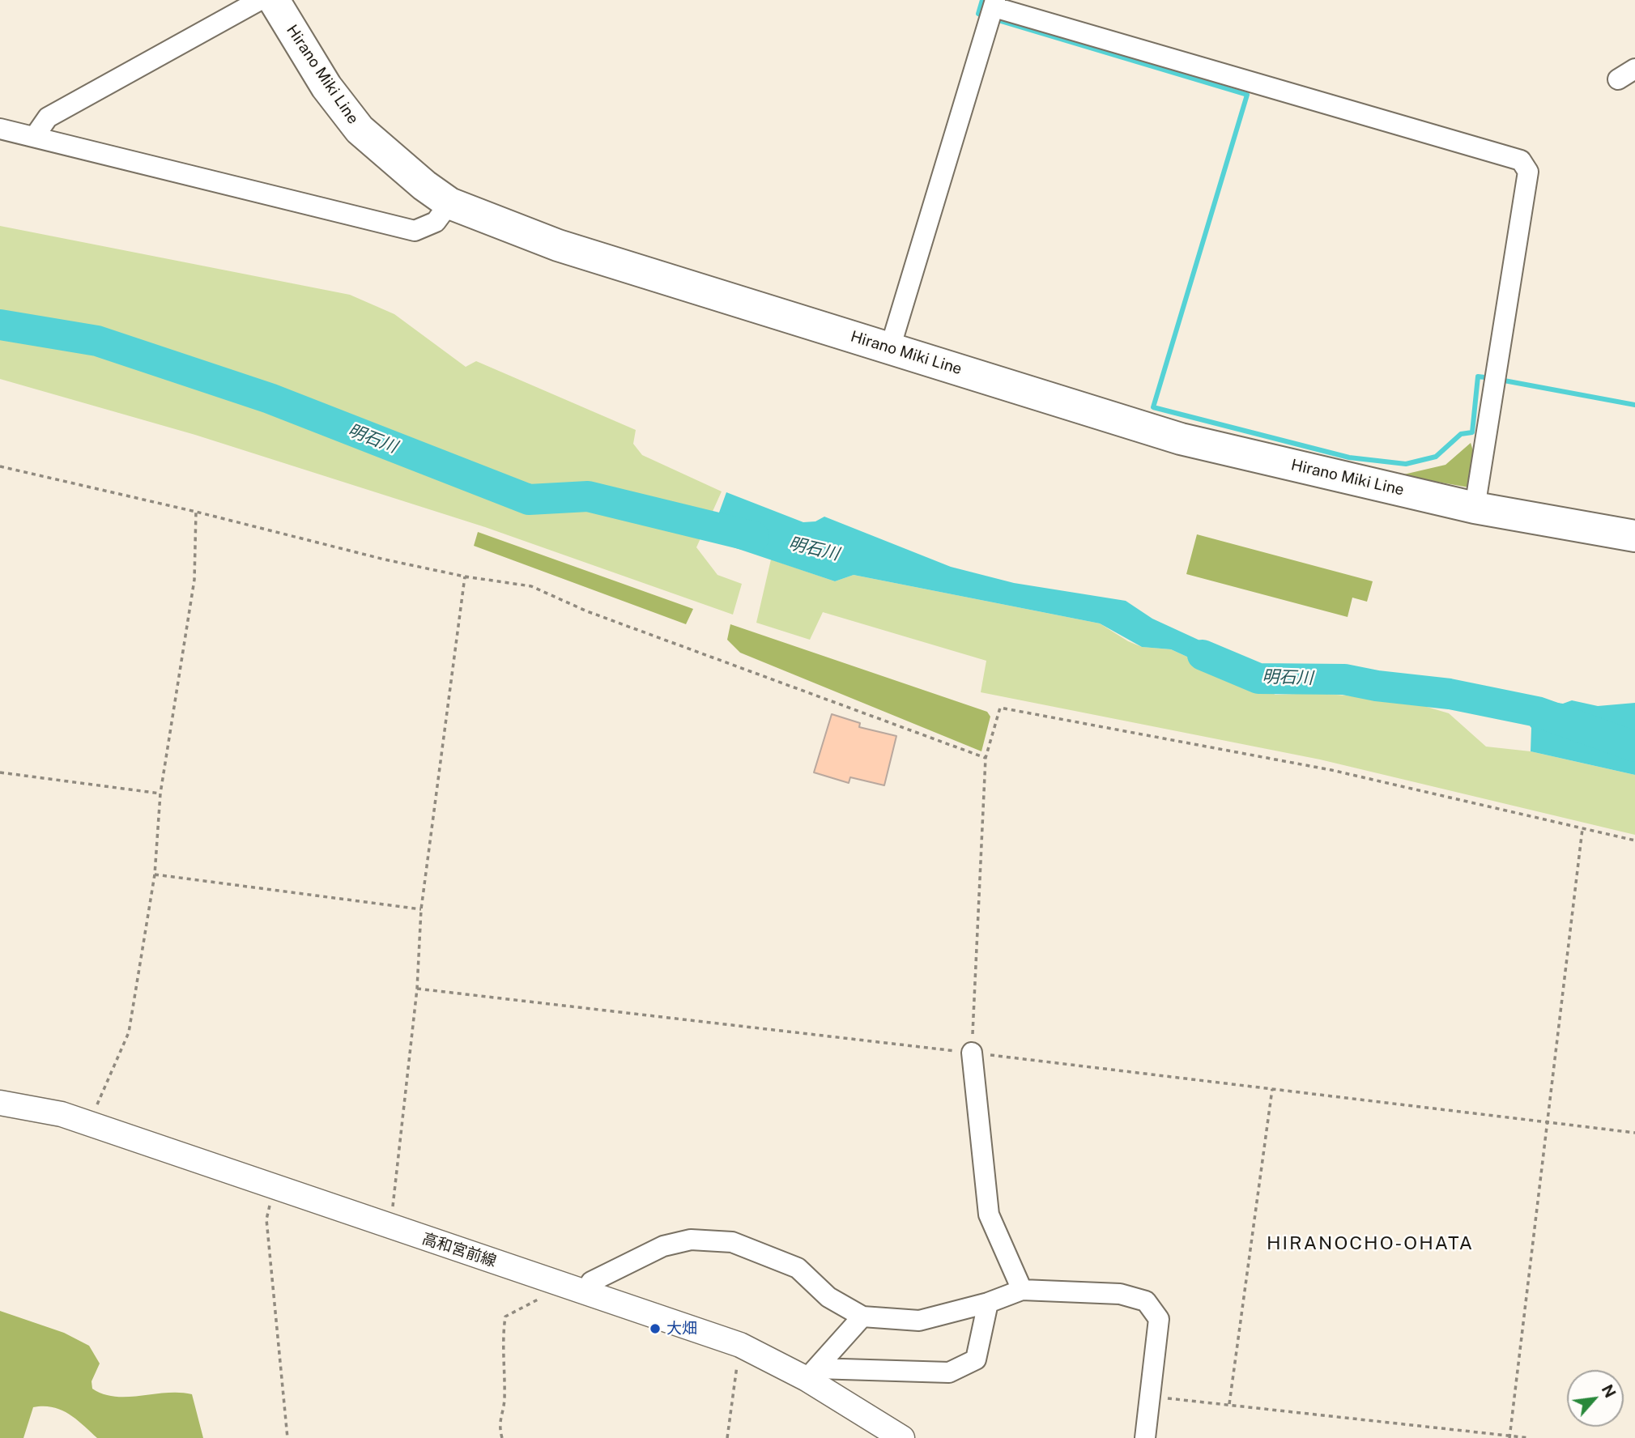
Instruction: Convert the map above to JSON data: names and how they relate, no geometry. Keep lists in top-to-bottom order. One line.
{"streets":{"main road":["Hirano Miki Line"],"street":["高和宮前線"]},"districts":["HIRANOCHO-OHATA"],"water":["明石川"],"places":["大畑"],"north":"top right"}
